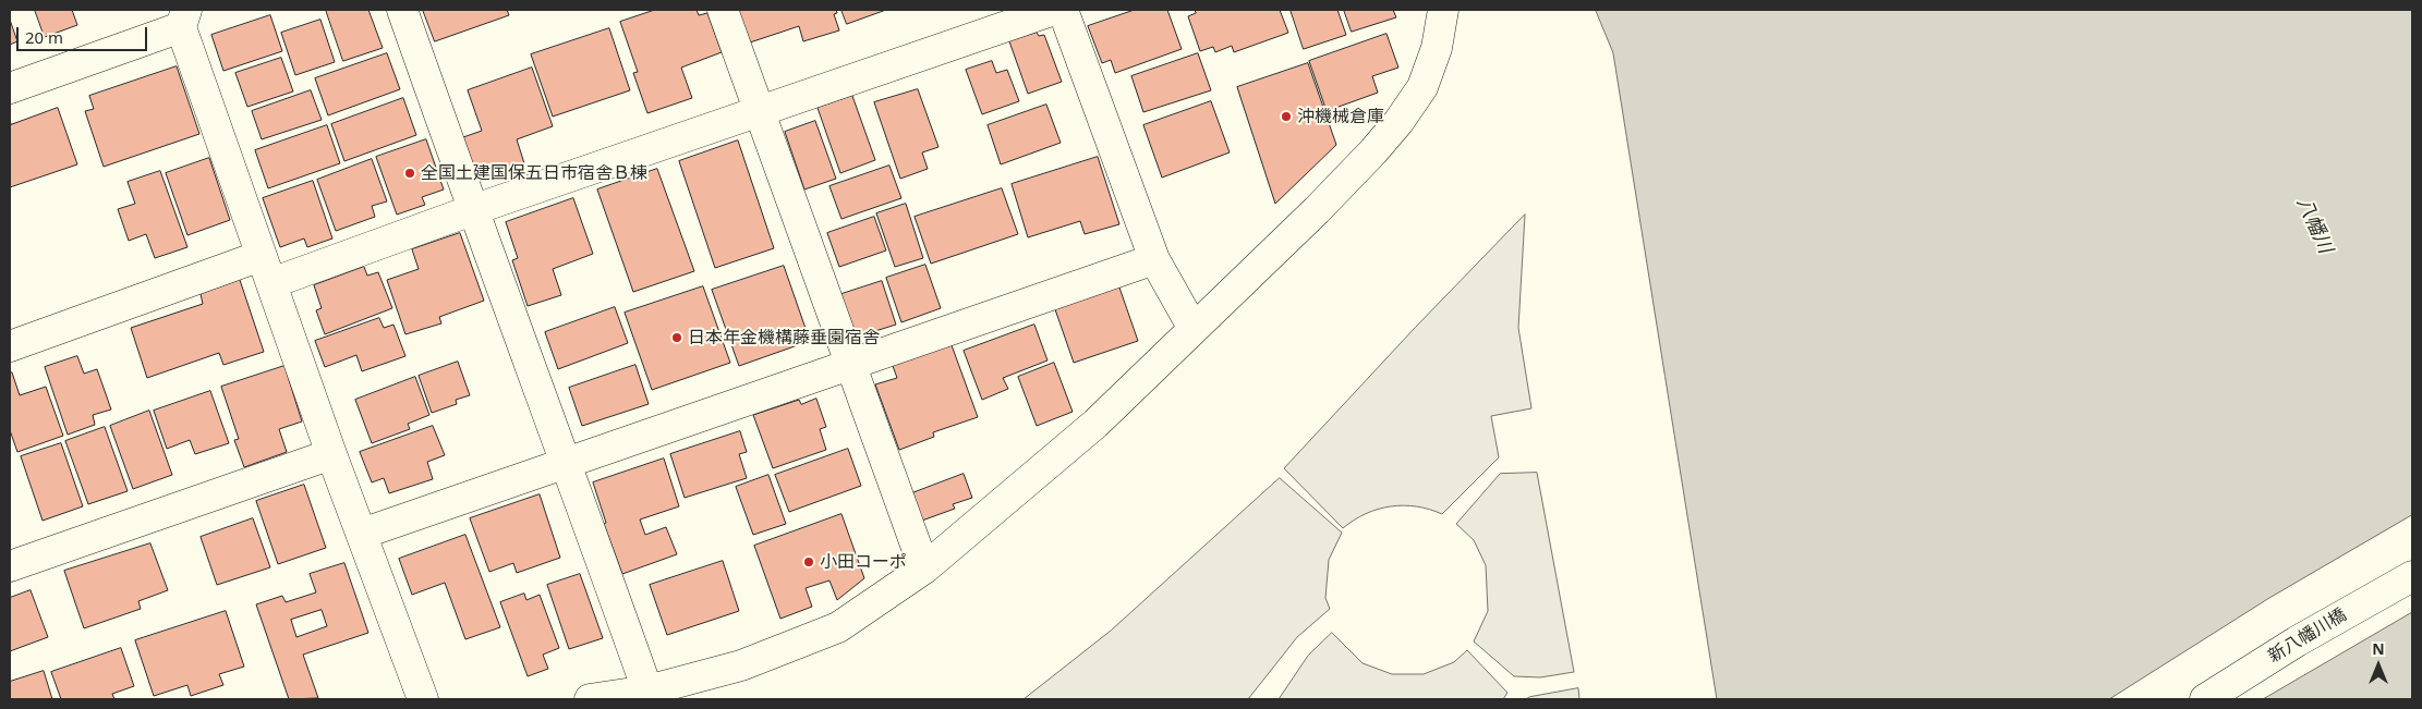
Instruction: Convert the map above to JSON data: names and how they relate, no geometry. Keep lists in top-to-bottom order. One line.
{"streets":{"street":["新八幡川橋"]},"water":["八幡川"],"places":["沖機械倉庫","全国土建国保五日市宿舎Ｂ棟","日本年金機構藤垂園宿舎","小田コーポ"],"scale_bar":"20 m","north":"top"}
